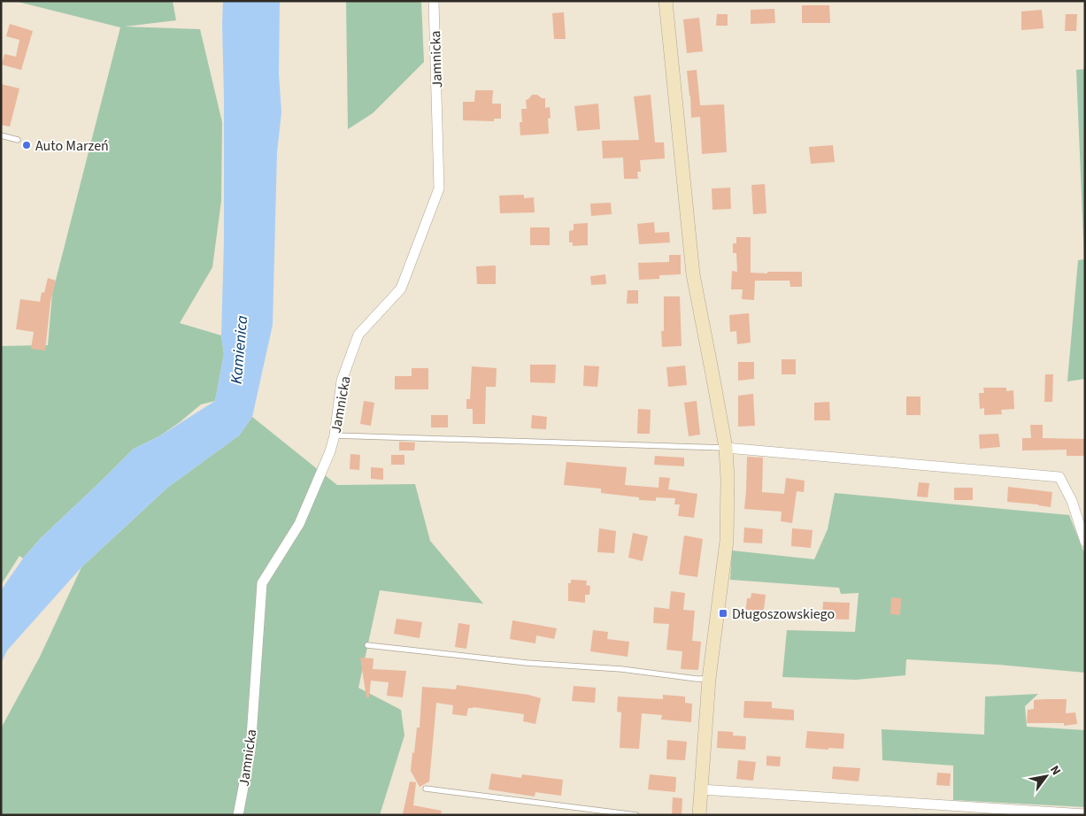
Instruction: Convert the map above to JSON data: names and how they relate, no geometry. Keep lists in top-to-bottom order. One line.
{"streets":{"street":["Jamnicka"]},"water":["Kamienica"],"places":{"other":["Auto Marzeń"],"transit":["Długoszowskiego"]},"north":"top right"}
